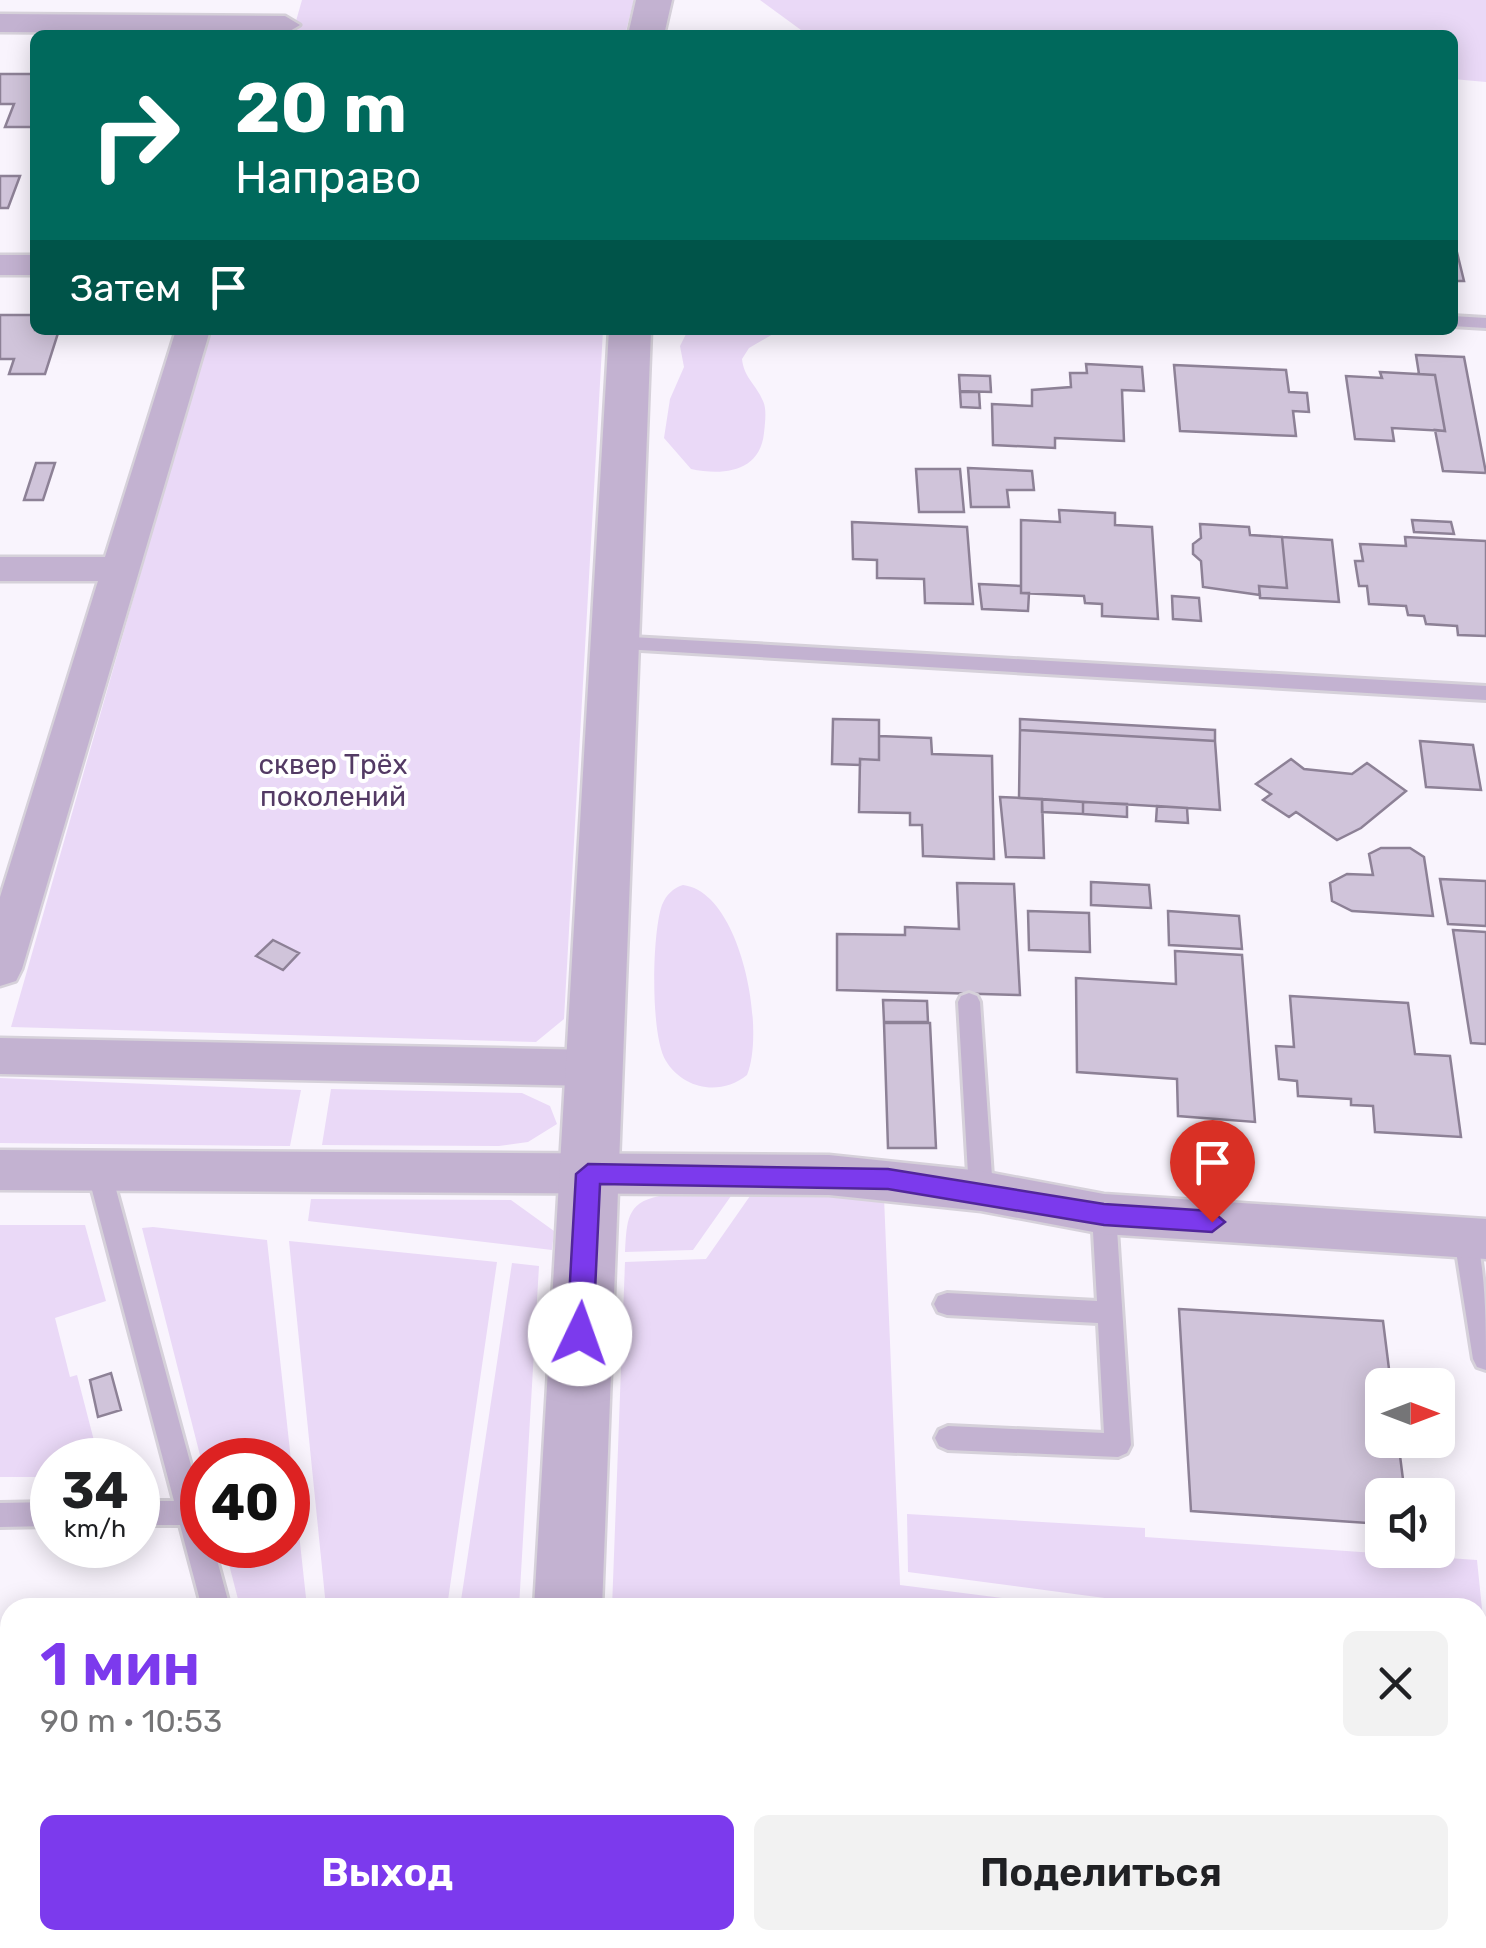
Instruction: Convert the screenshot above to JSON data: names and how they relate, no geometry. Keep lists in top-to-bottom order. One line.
{"parks":["сквер Трёх поколений"],"north":"right","page":{"turn":["20 m","Направо"],"then":"Затем","speed":"34 km/h","limit":"40","heading":["1 мин","90 m · 10:53"],"buttons":["Выход","Поделиться"]}}
